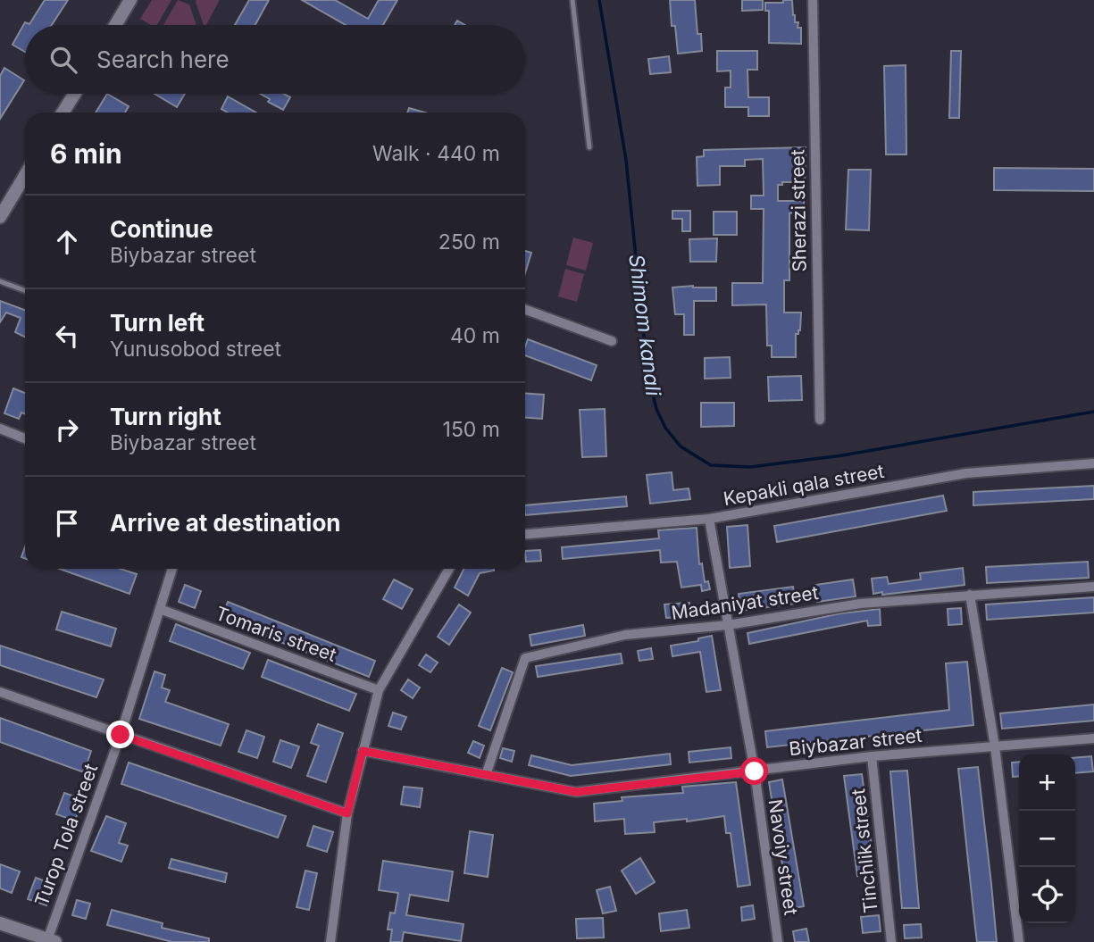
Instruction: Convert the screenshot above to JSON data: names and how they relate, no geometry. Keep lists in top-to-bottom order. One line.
{"streets":{"street":["Sherazi street","Kepakli qala street","Madaniyat street","Tomaris street","Biybazar street","Turop Tola street","Tinchlik street","Navoiy street"]},"crossings":[["Kepakli qala street","Navoiy street"],["Madaniyat street","Biybazar street"],["Madaniyat street","Navoiy street"],["Tomaris street","Turop Tola street"],["Biybazar street","Tinchlik street"],["Biybazar street","Navoiy street"]],"water":["Shimom kanali"],"page":{"search":"Search here","heading":["6 min","Walk · 440 m"],"list":[["Continue","Biybazar street","250 m"],["Turn left","Yunusobod street","40 m"],["Turn right","Biybazar street","150 m"],"Arrive at destination"],"map_buttons":["+","−"]}}
